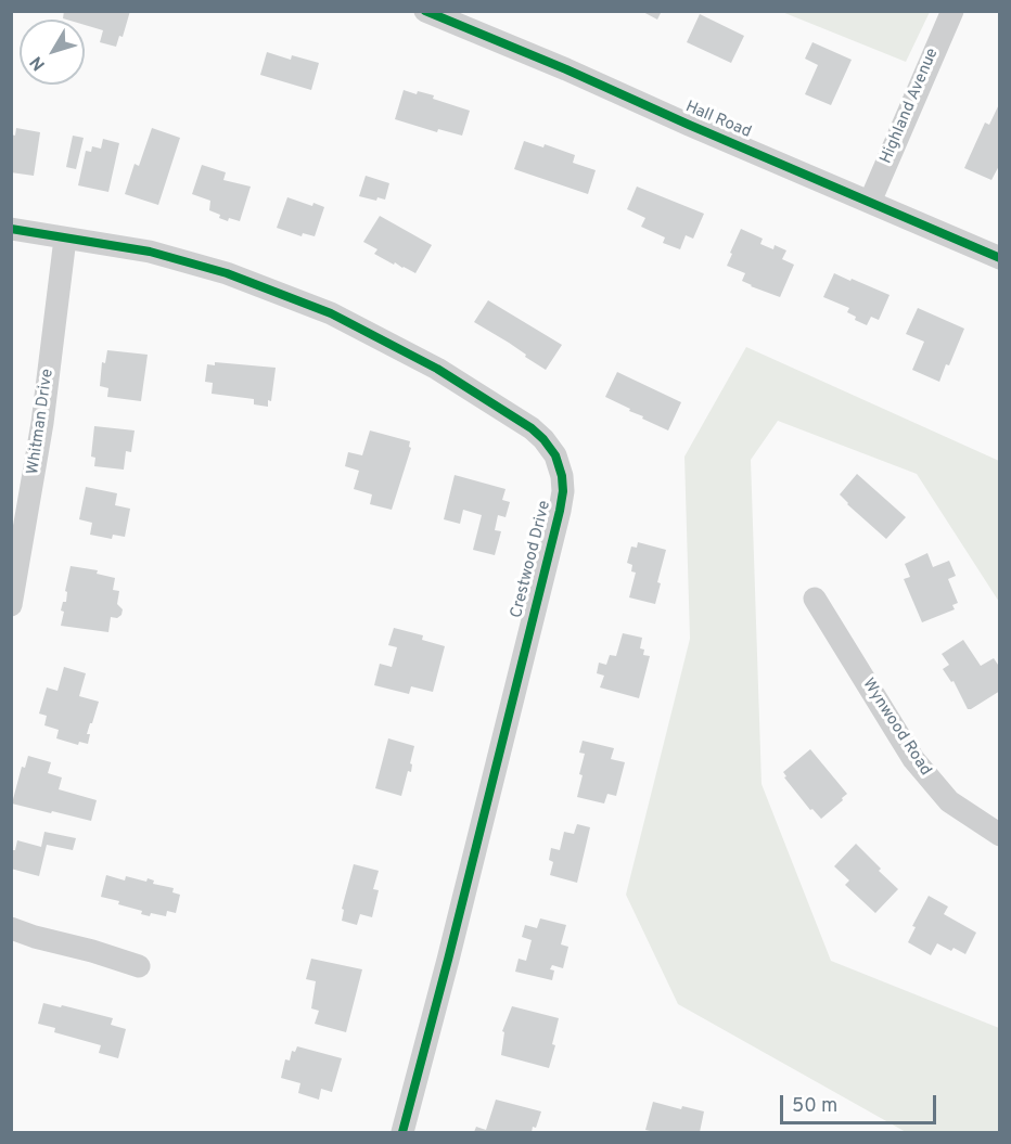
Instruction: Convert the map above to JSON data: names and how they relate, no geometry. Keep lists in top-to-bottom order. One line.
{"streets":{"street":["Highland Avenue","Hall Road","Whitman Drive","Crestwood Drive","Wynwood Road"]},"crossings":[["Highland Avenue","Hall Road"],["Whitman Drive","Crestwood Drive"]],"scale_bar":"50 m","north":"bottom left"}
